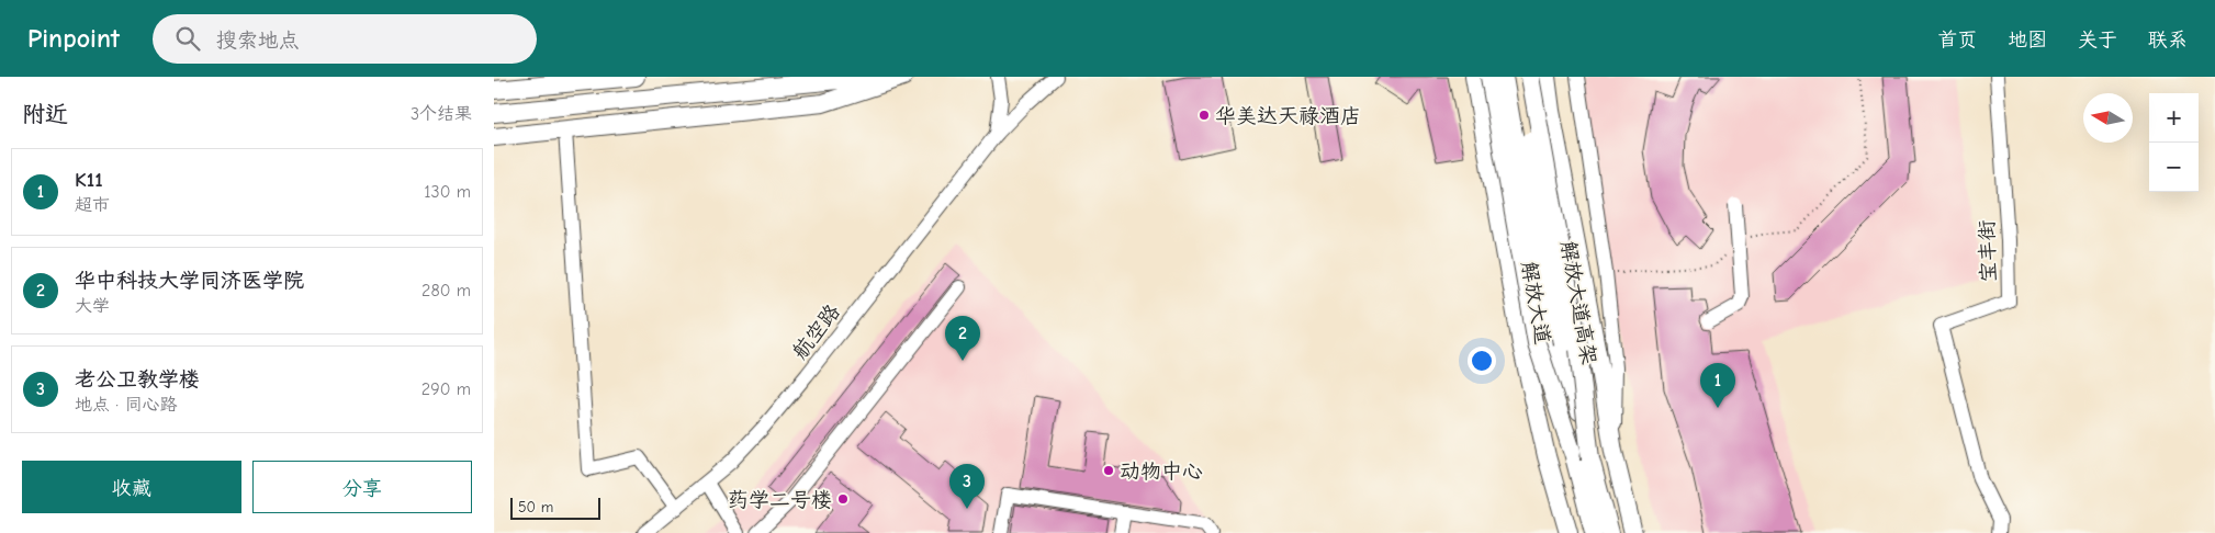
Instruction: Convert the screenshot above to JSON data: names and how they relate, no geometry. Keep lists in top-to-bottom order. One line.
{"streets":{"main road":["解放大道","解放大道高架"],"street":["宝丰街","航空路"]},"places":["华美达天禄酒店","动物中心","药学二号楼"],"scale_bar":"50 m","north":"left","page":{"header":"Pinpoint","search":"搜索地点","nav":["首页","地图","关于","联系"],"heading":["附近","3个结果"],"map_buttons":["+","−"],"list":[{"mark":"1","name":"K11","note":"超市","value":"130 m"},{"mark":"2","name":"华中科技大学同济医学院","note":"大学","value":"280 m"},{"mark":"3","name":"老公卫教学楼","note":"地点 · 同心路","value":"290 m"}],"pins":["2","1","3"],"buttons":["收藏","分享"],"scale":"50 m"}}
